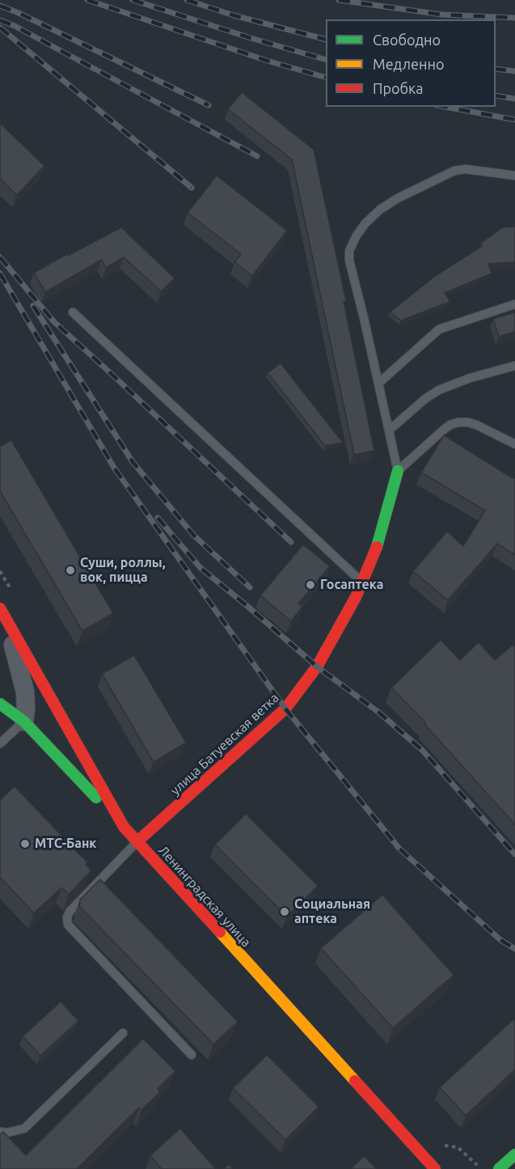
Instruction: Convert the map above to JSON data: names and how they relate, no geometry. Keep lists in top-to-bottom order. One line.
{"streets":{"street":["улица Батуевская ветка","Ленинградская улица"]},"crossings":[["улица Батуевская ветка","Ленинградская улица"]],"places":["Суши, роллы, вок, пицца","Госаптека","МТС-Банк","Социальная аптека"],"legend":["Свободно","Медленно","Пробка"]}
